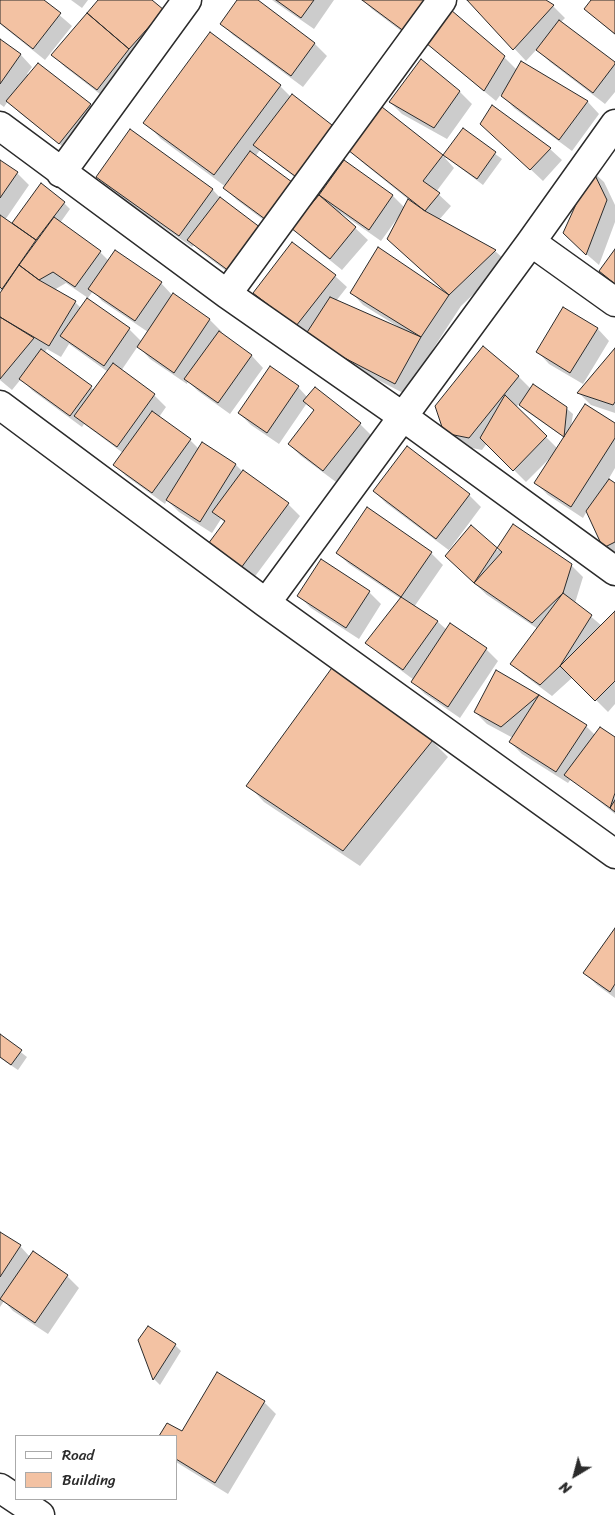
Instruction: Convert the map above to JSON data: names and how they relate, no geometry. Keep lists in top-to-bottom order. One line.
{"legend":["Road","Building"],"north":"bottom left"}
